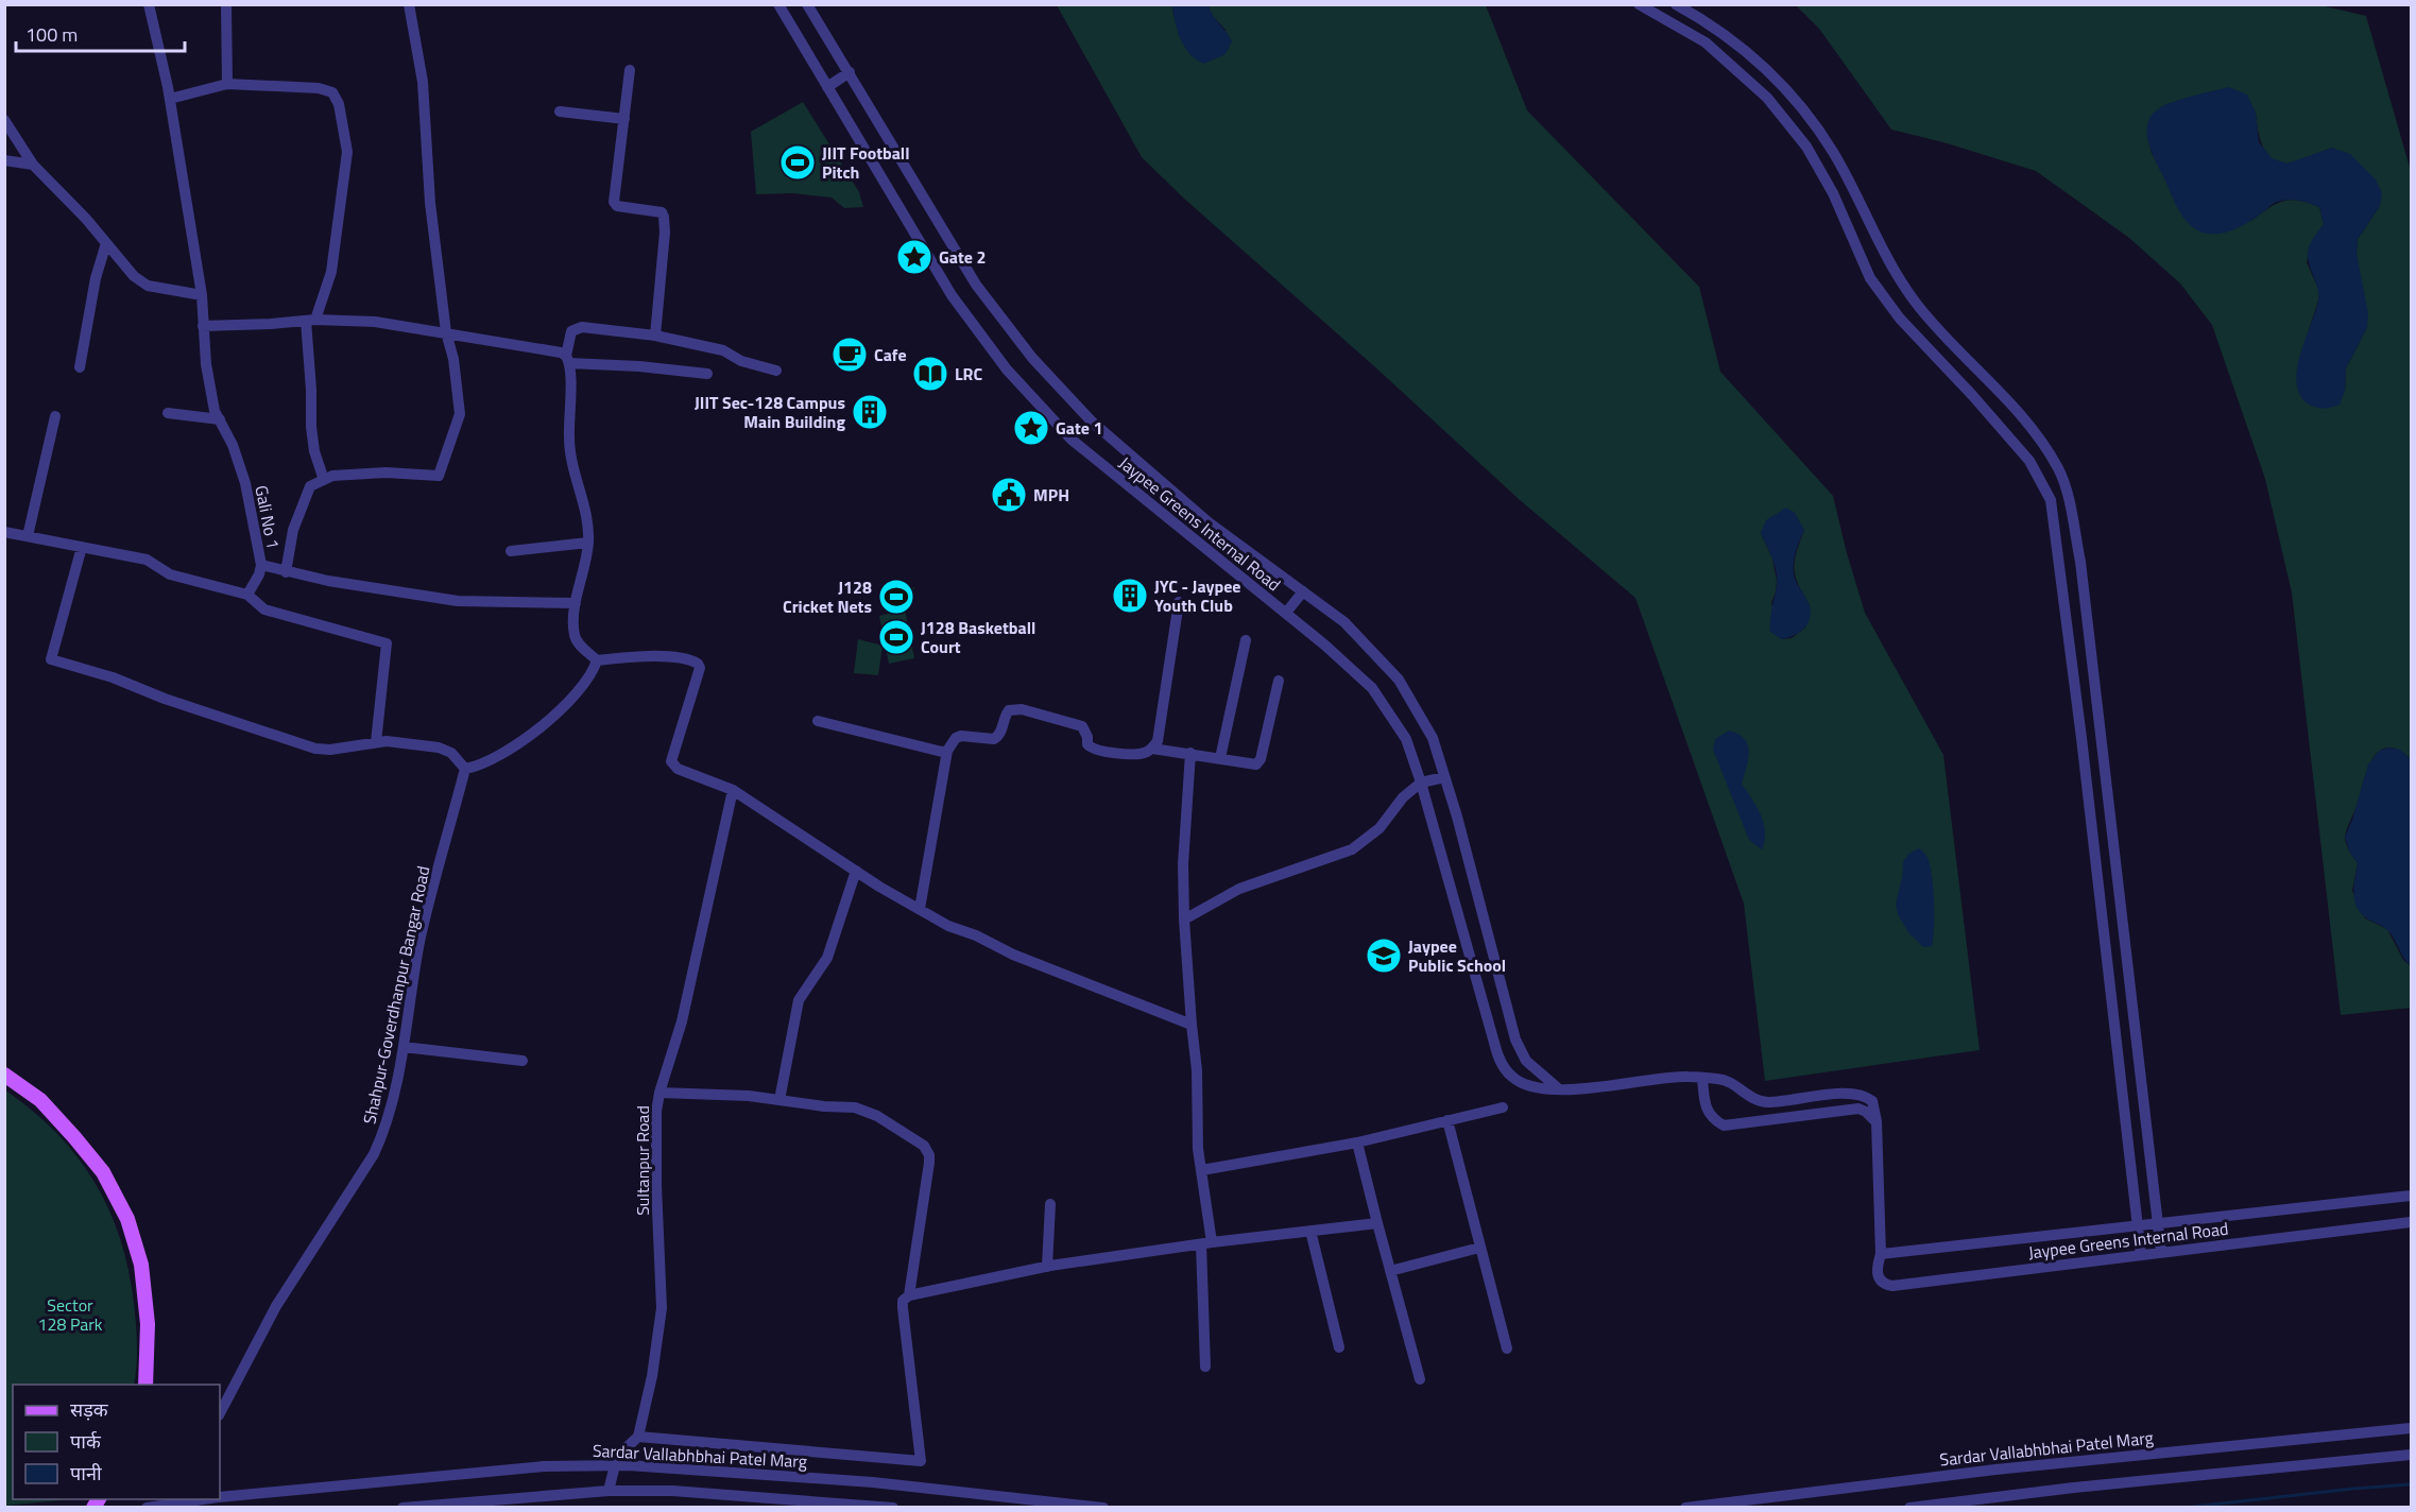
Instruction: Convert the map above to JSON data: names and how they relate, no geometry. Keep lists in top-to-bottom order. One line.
{"streets":{"street":["Gali No 1","Jaypee Greens Internal Road","Shahpur-Goverdhanpur Bangar Road","Sultanpur Road","Sardar Vallabhbhai Patel Marg"]},"crossings":[["Sultanpur Road","Sardar Vallabhbhai Patel Marg"]],"parks":["Sector 128 Park"],"places":{"sports":["JIIT Football Pitch","J128 Cricket Nets","J128 Basketball Court"],"place":["Gate 2","Gate 1"],"cafe":["Cafe"],"library":["LRC"],"building":["JIIT Sec-128 Campus Main Building","JYC - Jaypee Youth Club"],"public building":["MPH"],"school or university":["Jaypee Public School"]},"legend":["सड़क","पार्क","पानी"],"scale_bar":"100 m"}
